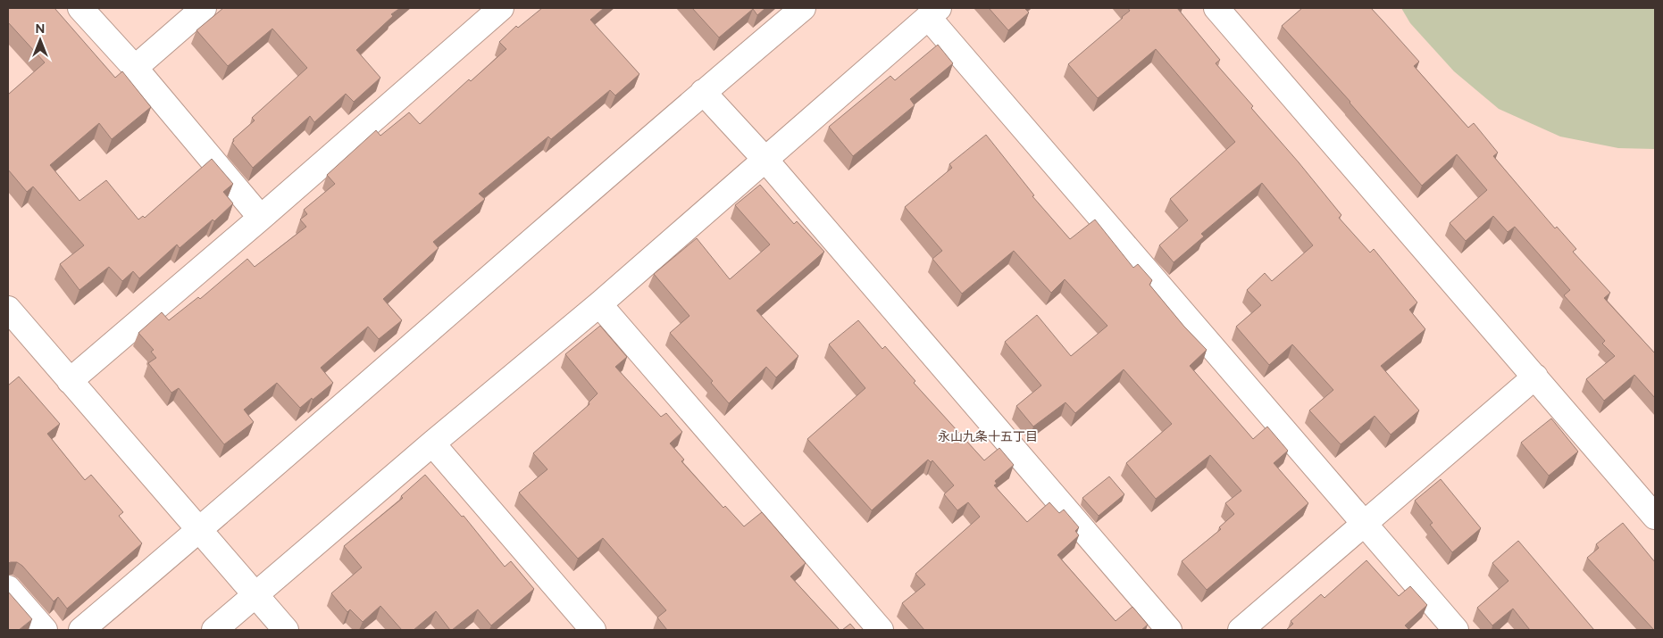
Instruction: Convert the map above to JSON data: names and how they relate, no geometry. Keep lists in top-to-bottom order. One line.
{"districts":["永山九条十五丁目"],"north":"top"}
